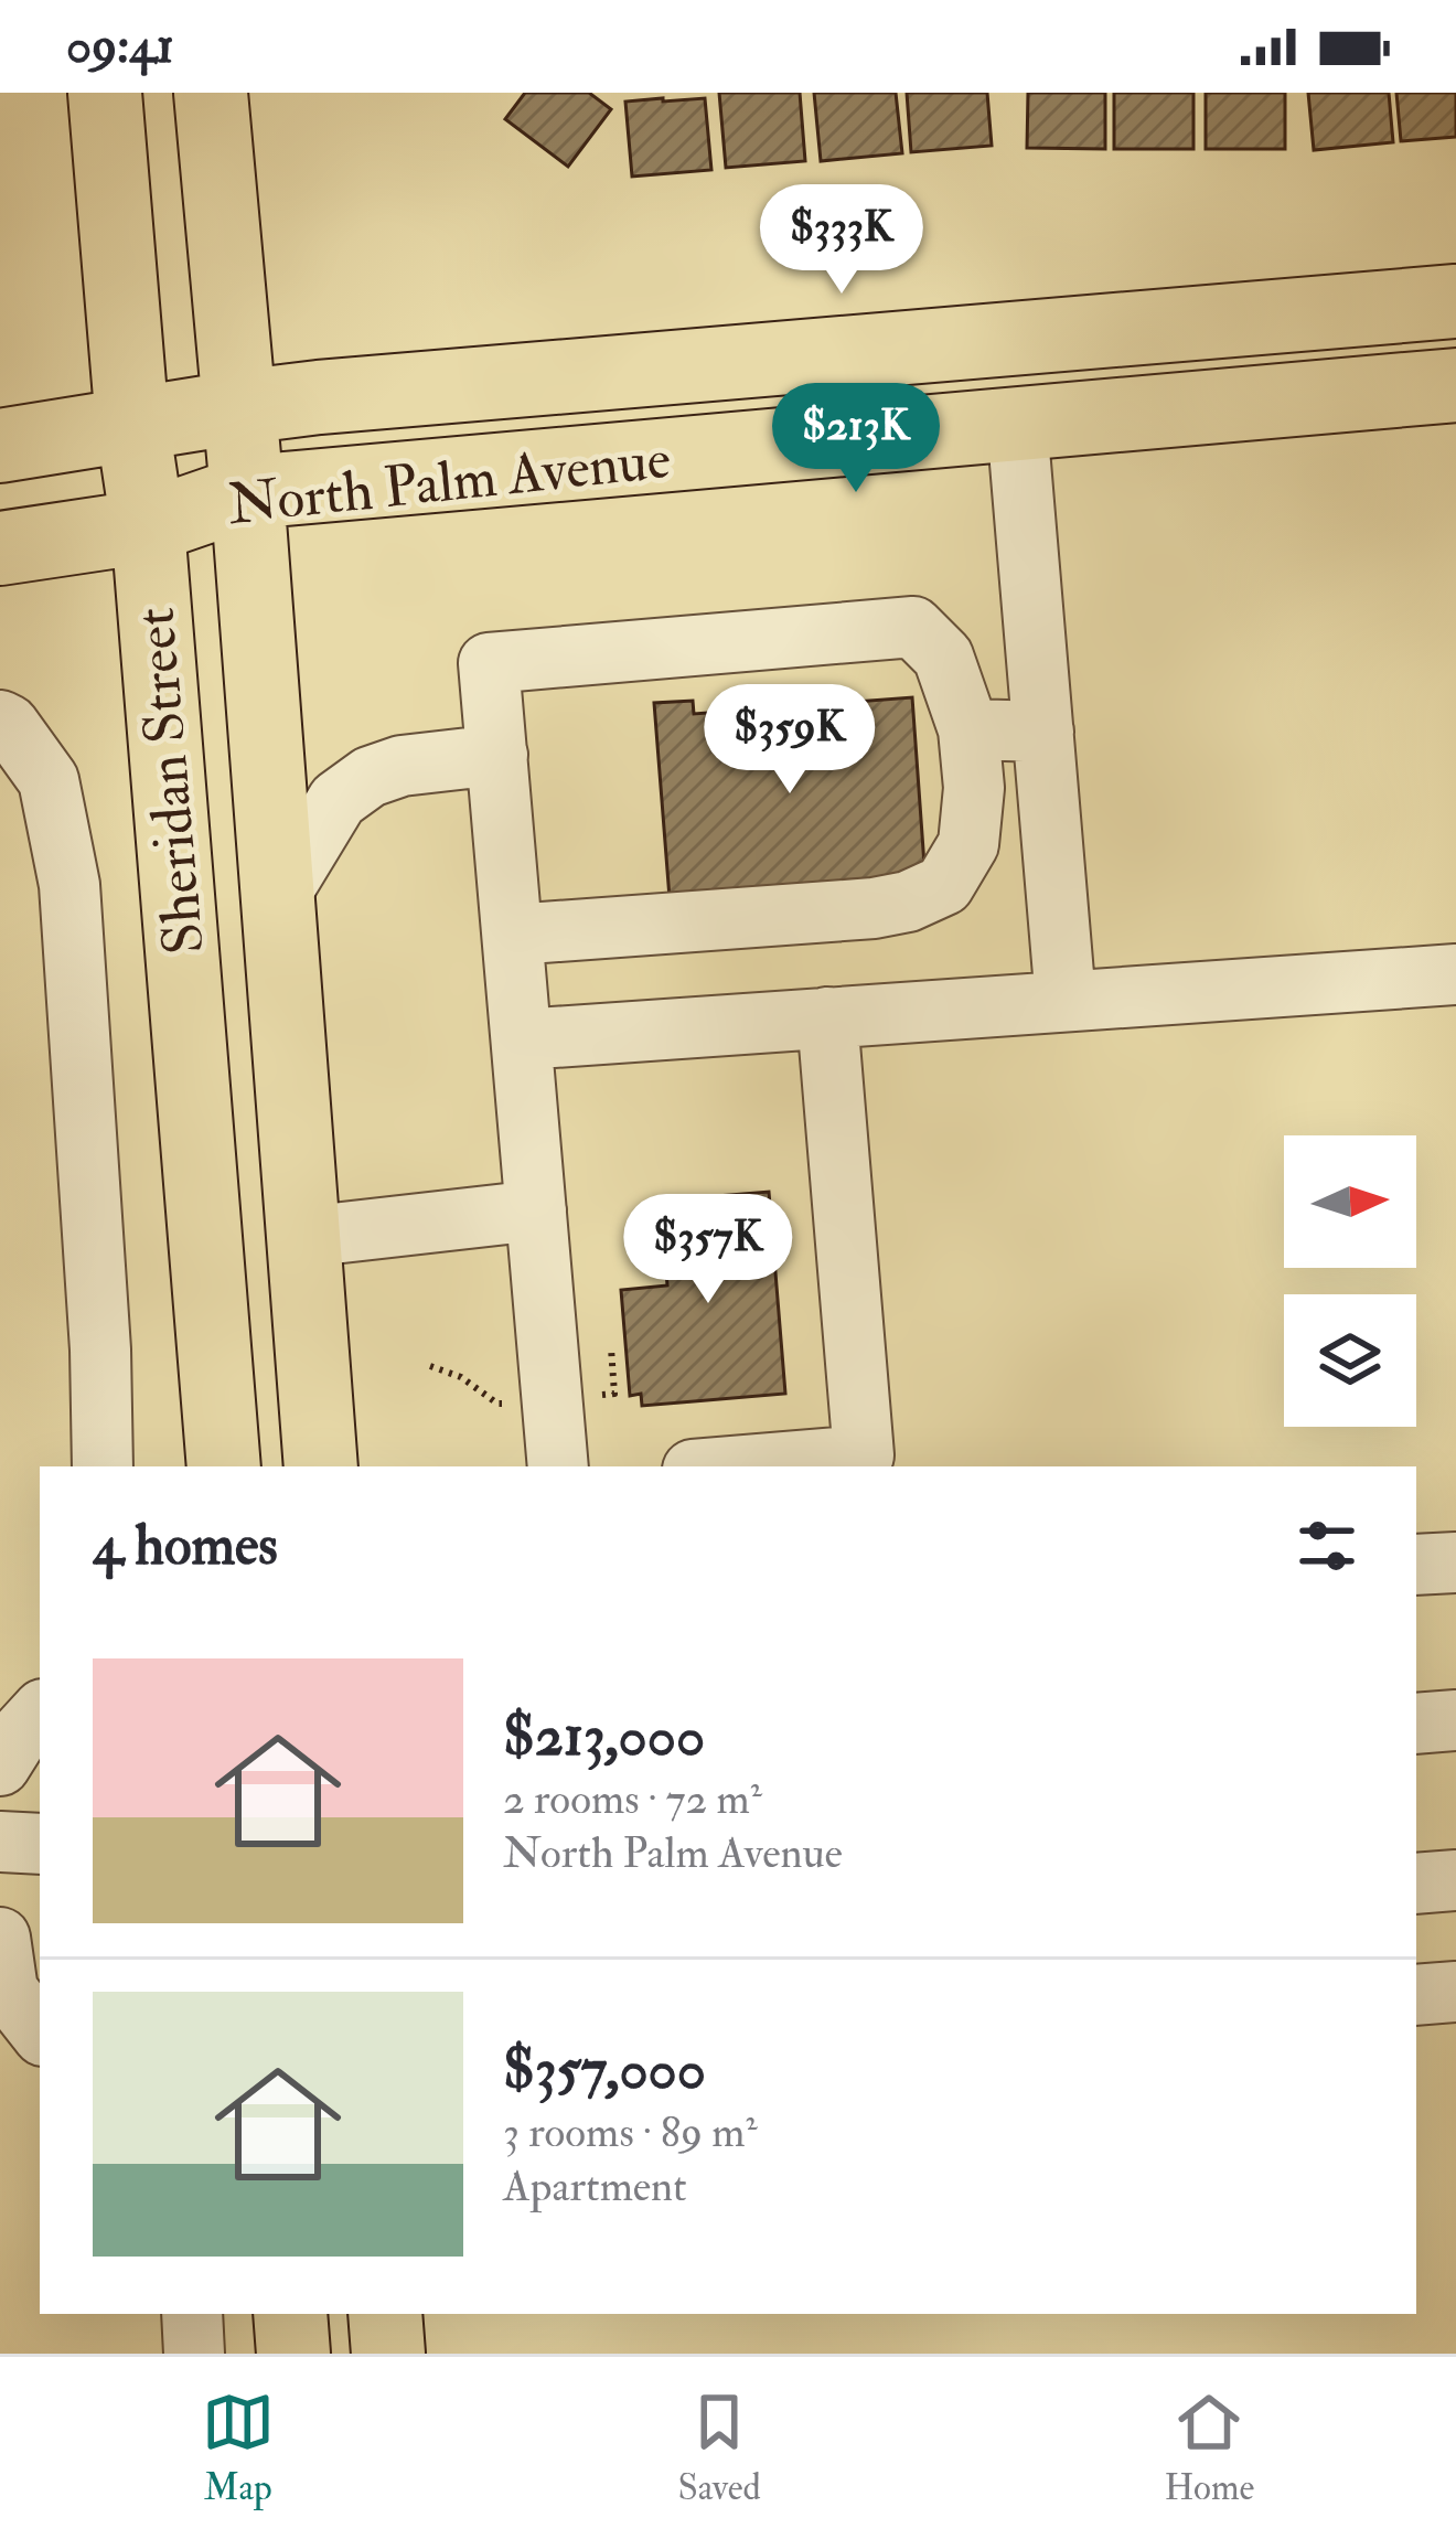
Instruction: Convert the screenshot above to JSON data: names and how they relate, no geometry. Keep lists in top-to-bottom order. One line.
{"streets":{"main road":["North Palm Avenue","Sheridan Street"]},"crossings":[["North Palm Avenue","Sheridan Street"]],"north":"right","page":{"status":"09:41","price":["$333K","$213K","$359K","$357K"],"heading":"4 homes","list":[{"name":"$213,000","note":"2 rooms · 72 m² · North Palm Avenue"},{"name":"$357,000","note":"3 rooms · 89 m² · Apartment"}],"tabs":["Map","Saved","Home"]}}
